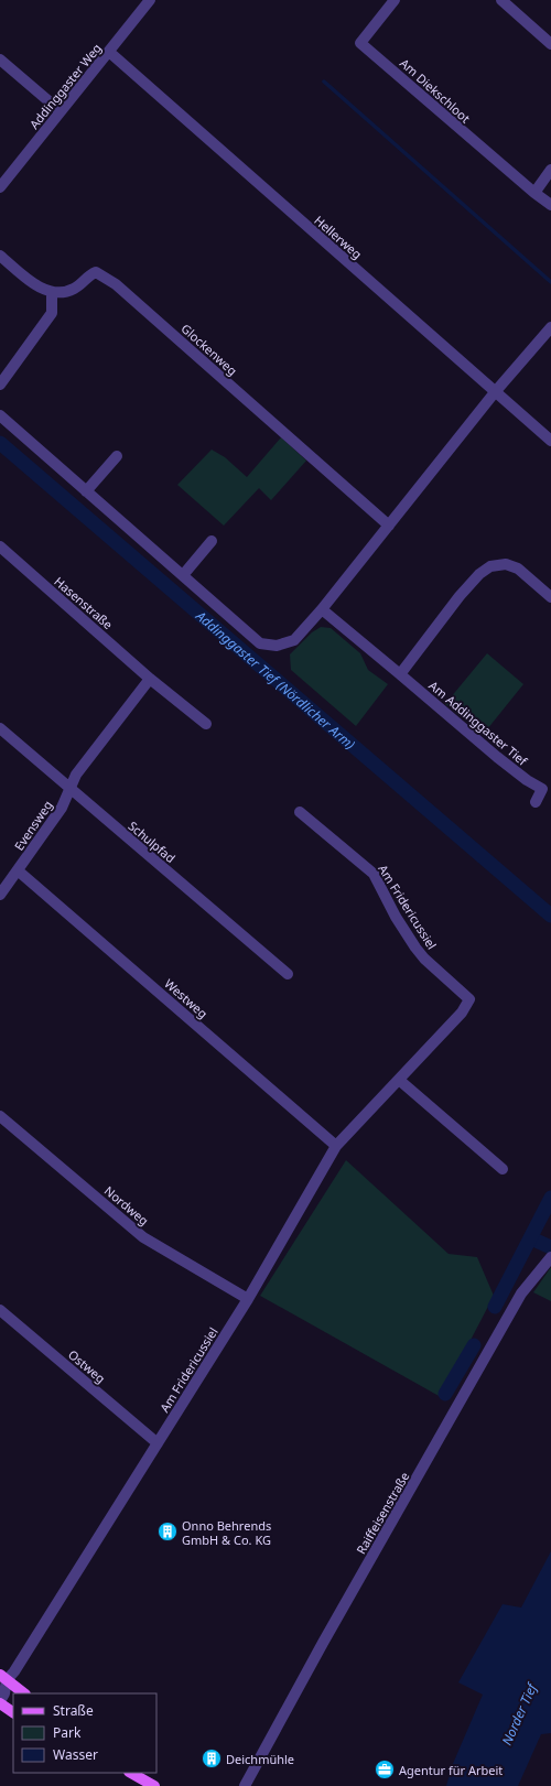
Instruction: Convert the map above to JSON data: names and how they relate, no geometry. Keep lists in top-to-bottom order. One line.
{"streets":{"street":["Addinggaster Weg","Am Diekschloot","Hellerweg","Glockenweg","Hasenstraße","Am Addinggaster Tief","Evensweg","Schulpfad","Am Fridericussiel","Westweg","Nordweg","Ostweg","Raiffeisenstraße"]},"crossings":[["Addinggaster Weg","Hellerweg"],["Evensweg","Schulpfad"],["Evensweg","Westweg"],["Am Fridericussiel","Westweg"],["Am Fridericussiel","Nordweg"],["Am Fridericussiel","Ostweg"]],"water":["Addinggaster Tief (Nördlicher Arm)","Norder Tief"],"places":{"building":["Onno Behrends GmbH & Co. KG","Deichmühle"],"office":["Agentur für Arbeit"]},"legend":["Straße","Park","Wasser"]}
